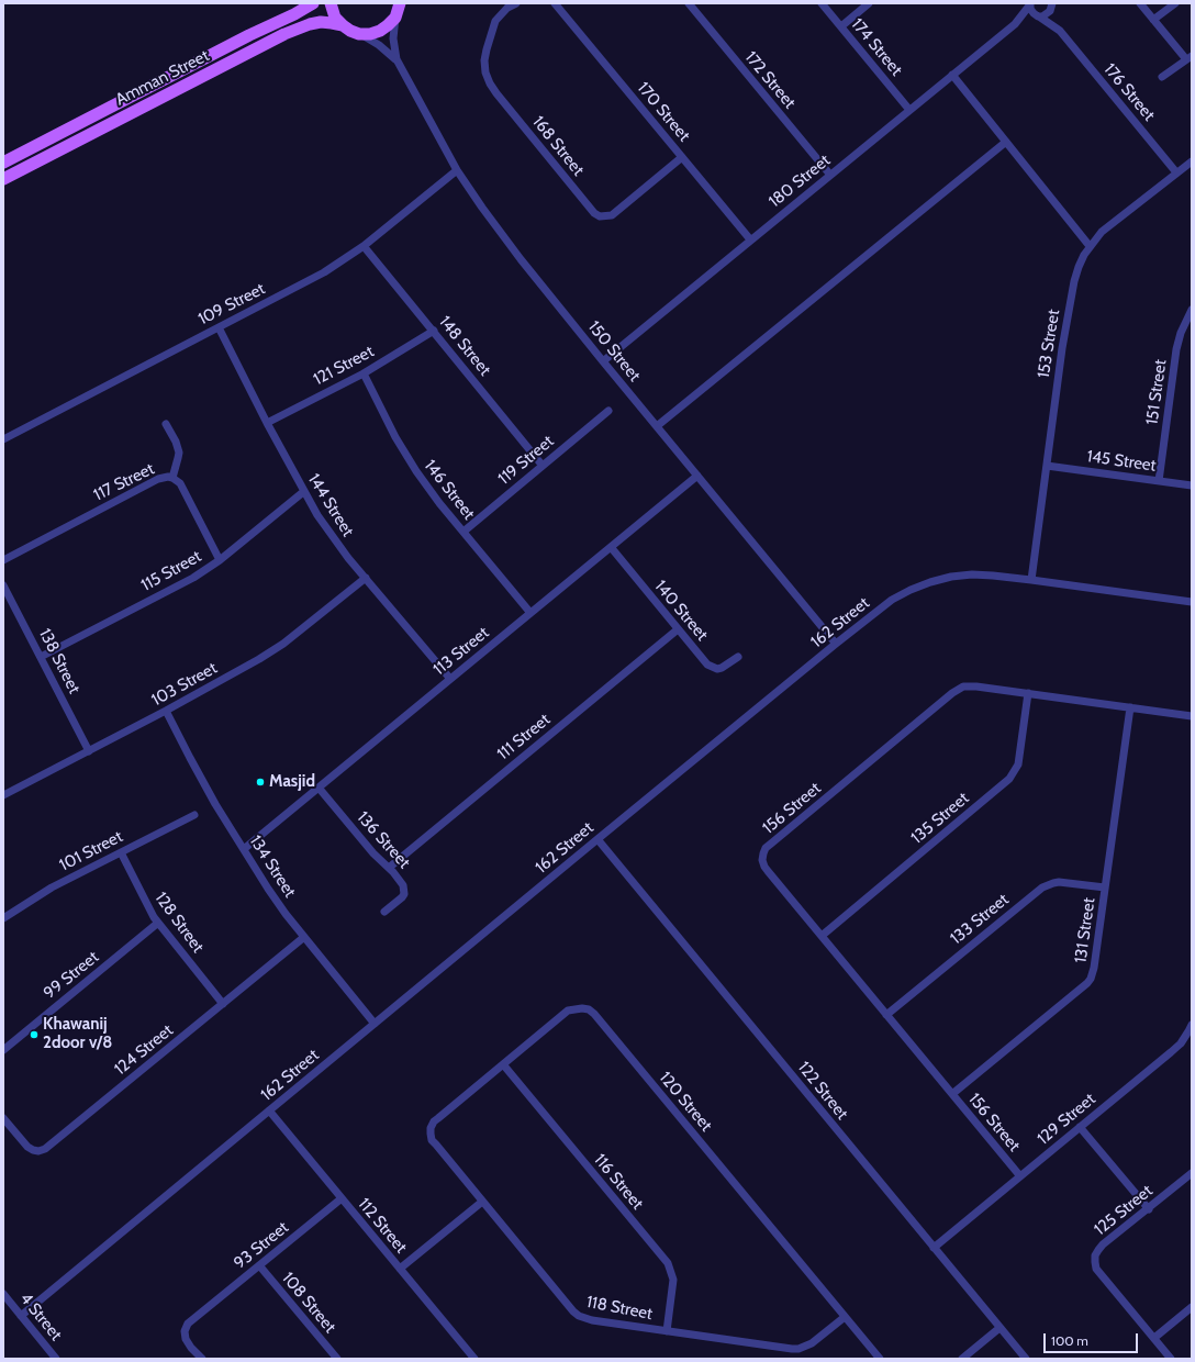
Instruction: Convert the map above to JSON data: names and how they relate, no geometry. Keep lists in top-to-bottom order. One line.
{"streets":{"main road":["Amman Street"],"street":["174 Street","172 Street","176 Street","170 Street","168 Street","180 Street","109 Street","153 Street","148 Street","150 Street","121 Street","151 Street","119 Street","145 Street","117 Street","146 Street","144 Street","115 Street","140 Street","162 Street","113 Street","138 Street","103 Street","111 Street","156 Street","135 Street","136 Street","101 Street","134 Street","133 Street","128 Street","131 Street","99 Street","124 Street","122 Street","120 Street","129 Street","116 Street","125 Street","112 Street","93 Street","108 Street","118 Street","4 Street"]},"crossings":[["174 Street","180 Street"],["Amman Street","150 Street"],["172 Street","180 Street"],["176 Street","180 Street"],["176 Street","153 Street"],["170 Street","168 Street"],["170 Street","180 Street"],["180 Street","150 Street"],["109 Street","148 Street"],["109 Street","150 Street"],["109 Street","144 Street"],["153 Street","145 Street"],["153 Street","162 Street"],["148 Street","121 Street"],["148 Street","119 Street"],["150 Street","162 Street"],["150 Street","113 Street"],["121 Street","146 Street"],["121 Street","144 Street"],["151 Street","145 Street"],["119 Street","146 Street"],["117 Street","115 Street"],["146 Street","113 Street"],["144 Street","115 Street"],["144 Street","113 Street"],["144 Street","103 Street"],["115 Street","138 Street"],["140 Street","113 Street"],["140 Street","111 Street"],["162 Street","134 Street"],["162 Street","122 Street"],["162 Street","112 Street"],["162 Street","4 Street"],["113 Street","136 Street"],["113 Street","134 Street"],["138 Street","103 Street"],["103 Street","134 Street"],["111 Street","136 Street"],["156 Street","135 Street"],["156 Street","133 Street"],["156 Street","131 Street"],["156 Street","129 Street"],["101 Street","128 Street"],["134 Street","124 Street"],["133 Street","131 Street"],["128 Street","99 Street"],["128 Street","124 Street"],["122 Street","129 Street"],["120 Street","116 Street"],["120 Street","118 Street"],["116 Street","118 Street"],["112 Street","93 Street"],["93 Street","108 Street"]],"places":["Masjid","Khawanij 2door v/8"],"scale_bar":"100 m"}
